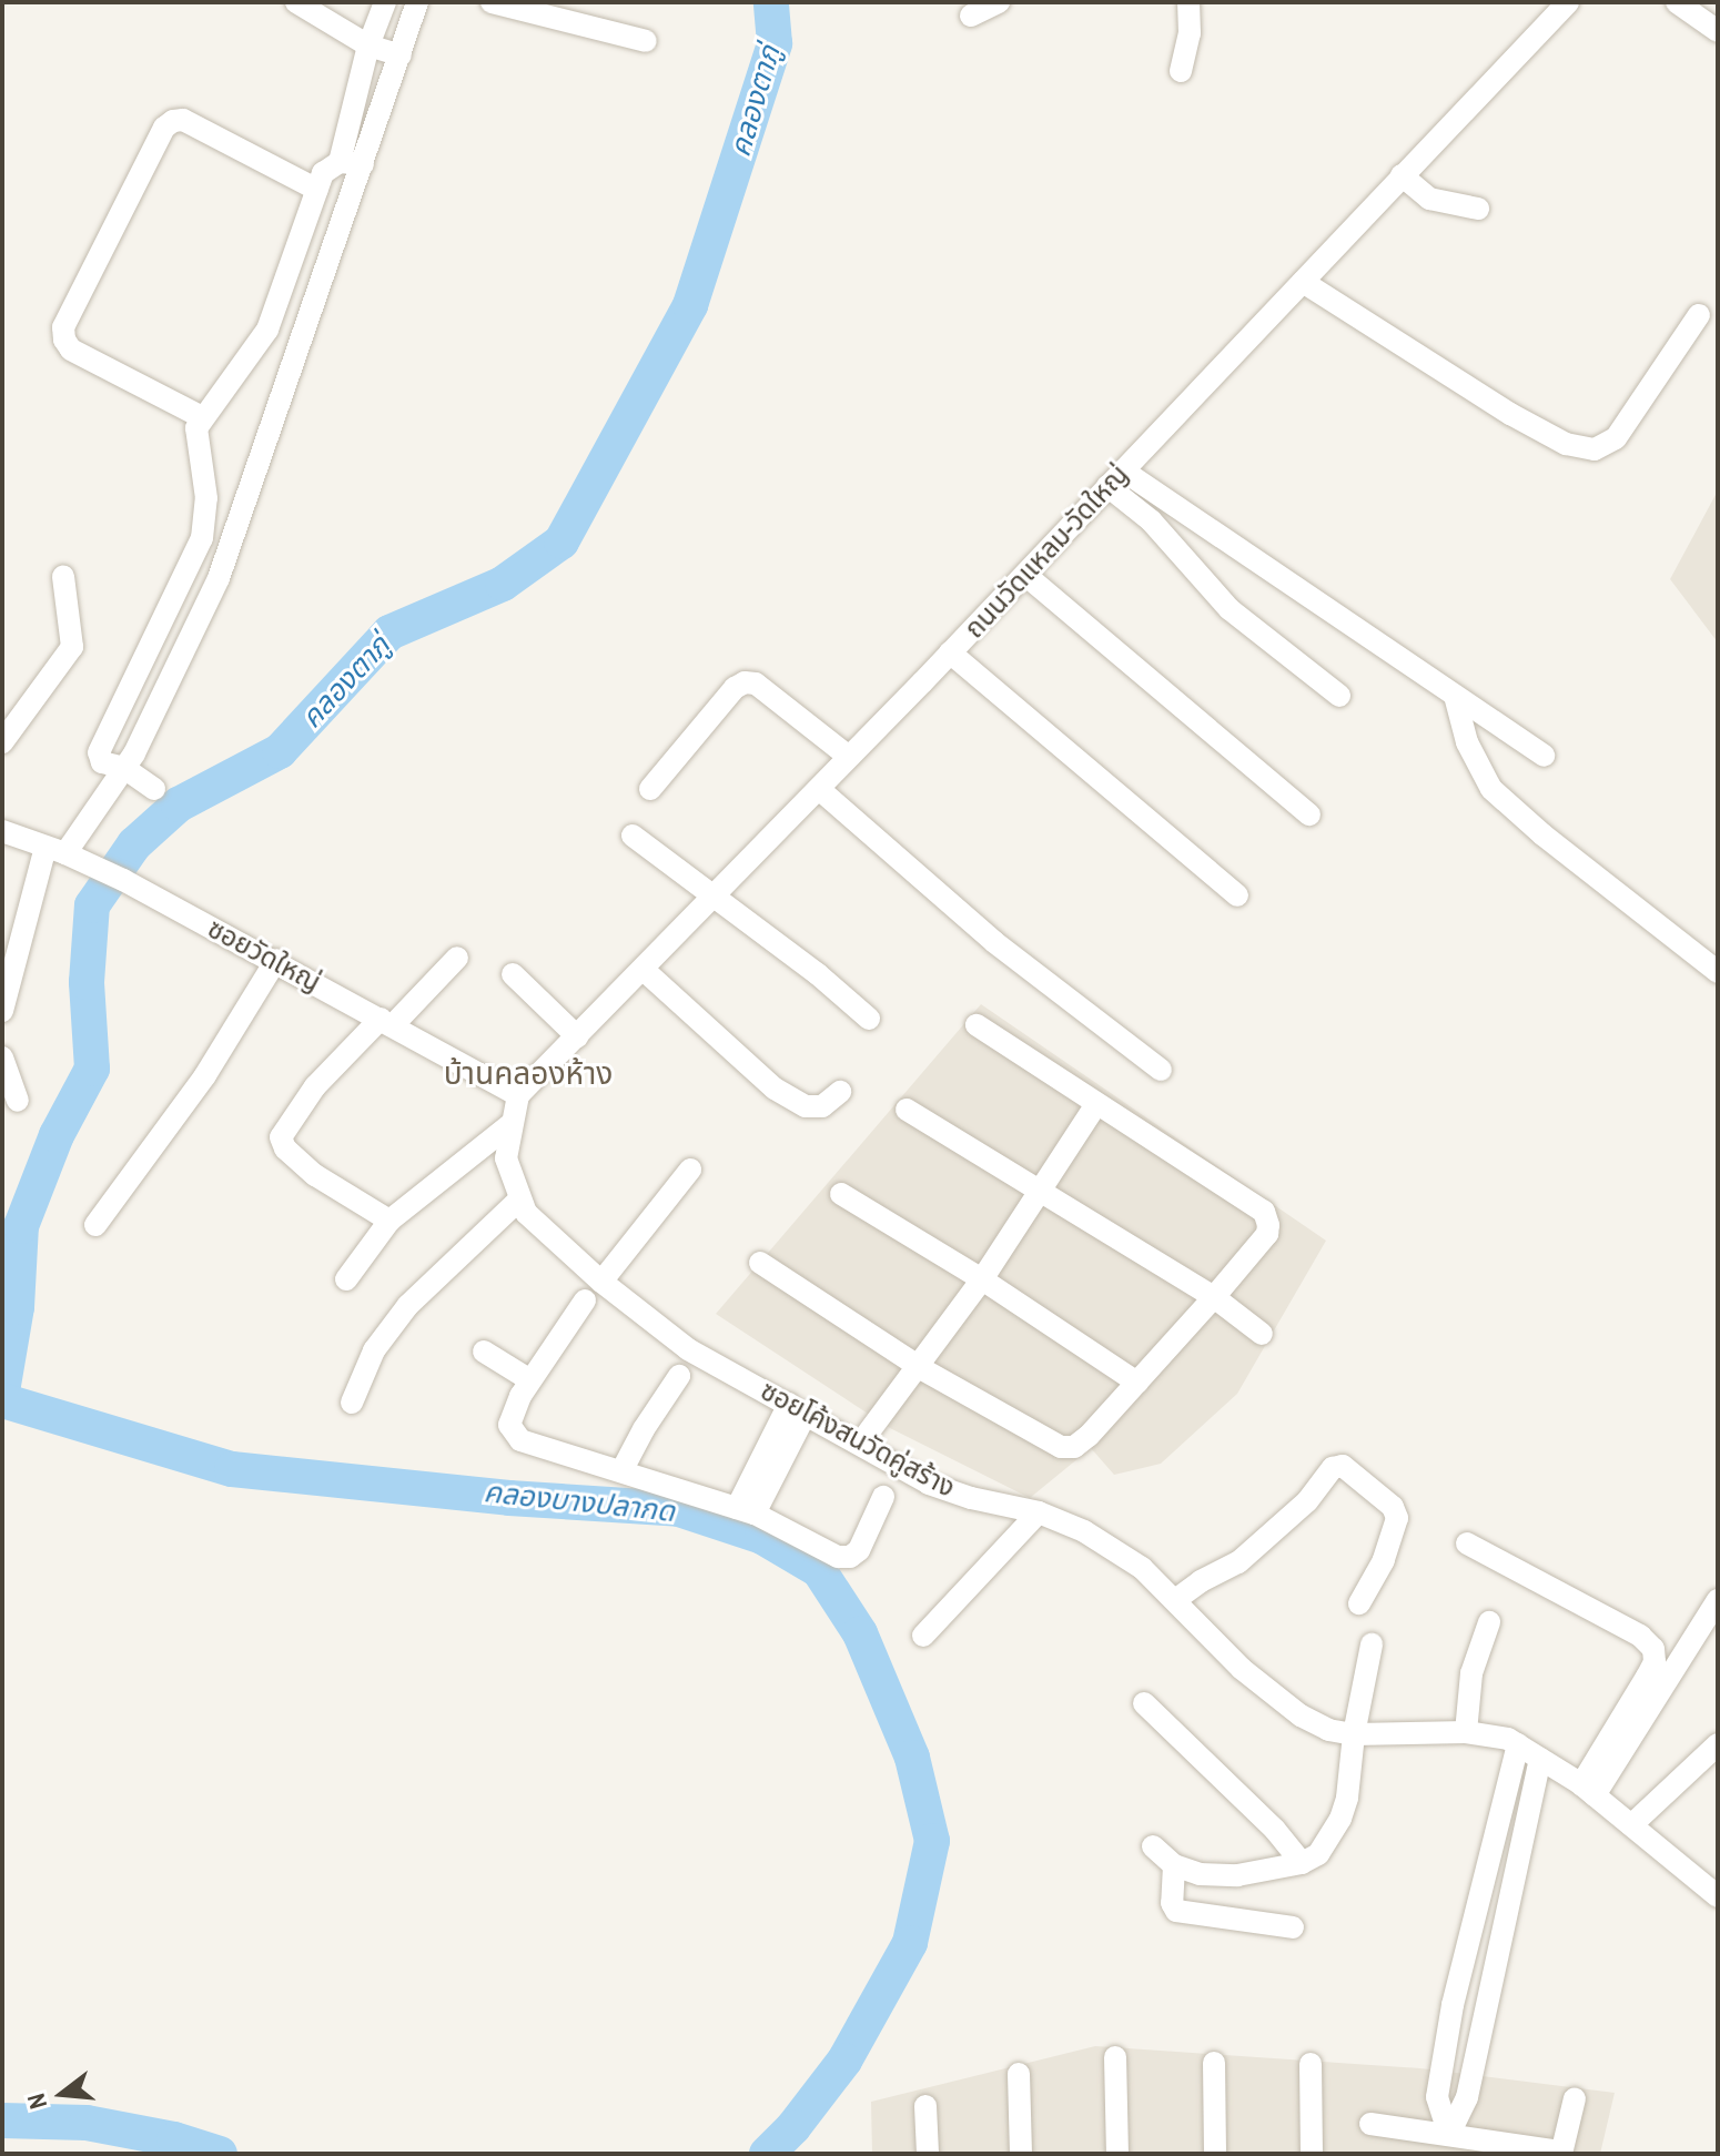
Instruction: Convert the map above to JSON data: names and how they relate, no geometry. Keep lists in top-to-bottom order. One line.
{"streets":{"street":["ถนนวัดแหลม-วัดใหญ่","ซอยวัดใหญ่","ซอยโค้งสนวัดคู่สร้าง"]},"crossings":[["ถนนวัดแหลม-วัดใหญ่","ซอยวัดใหญ่"],["ถนนวัดแหลม-วัดใหญ่","ซอยโค้งสนวัดคู่สร้าง"],["ซอยวัดใหญ่","ซอยโค้งสนวัดคู่สร้าง"]],"districts":["บ้านคลองห้าง"],"water":["คลองตาภู่","คลองบางปลากด"],"north":"left"}
